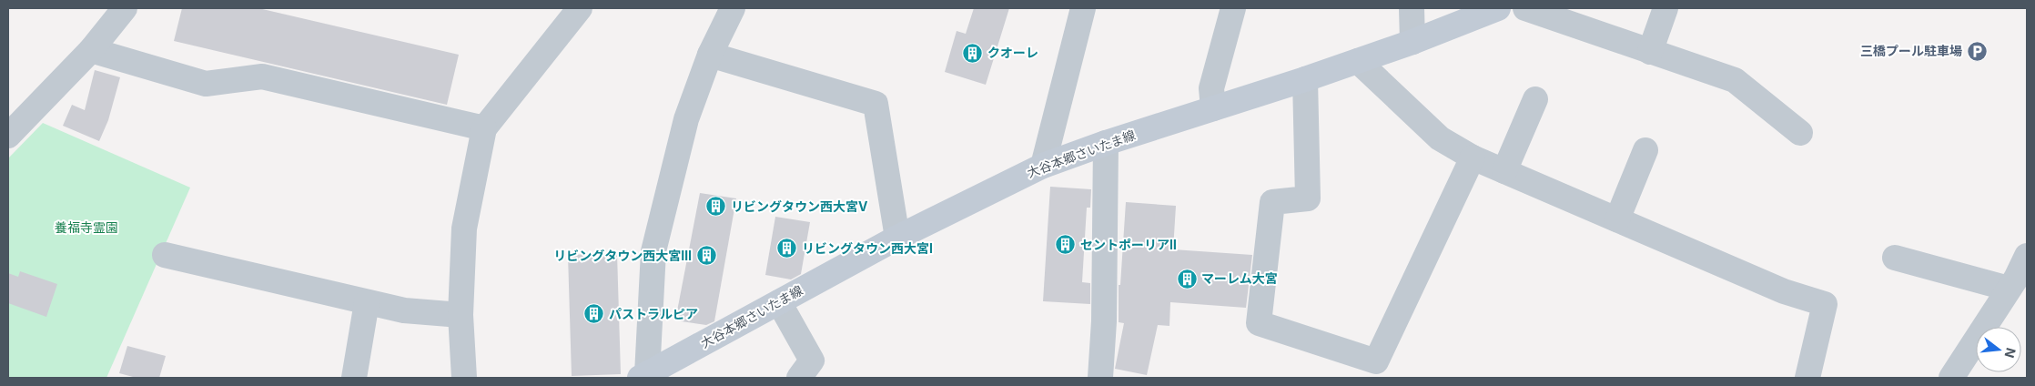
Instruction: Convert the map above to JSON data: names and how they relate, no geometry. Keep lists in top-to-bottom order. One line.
{"streets":{"main road":["大谷本郷さいたま線"]},"parks":["養福寺霊園"],"places":{"parking":["三橋プール駐車場"],"building":["クオーレ","リビングタウン西大宮Ⅴ","セントポーリアⅡ","リビングタウン西大宮Ⅰ","リビングタウン西大宮Ⅲ","マーレム大宮","パストラルピア"]},"north":"right"}
